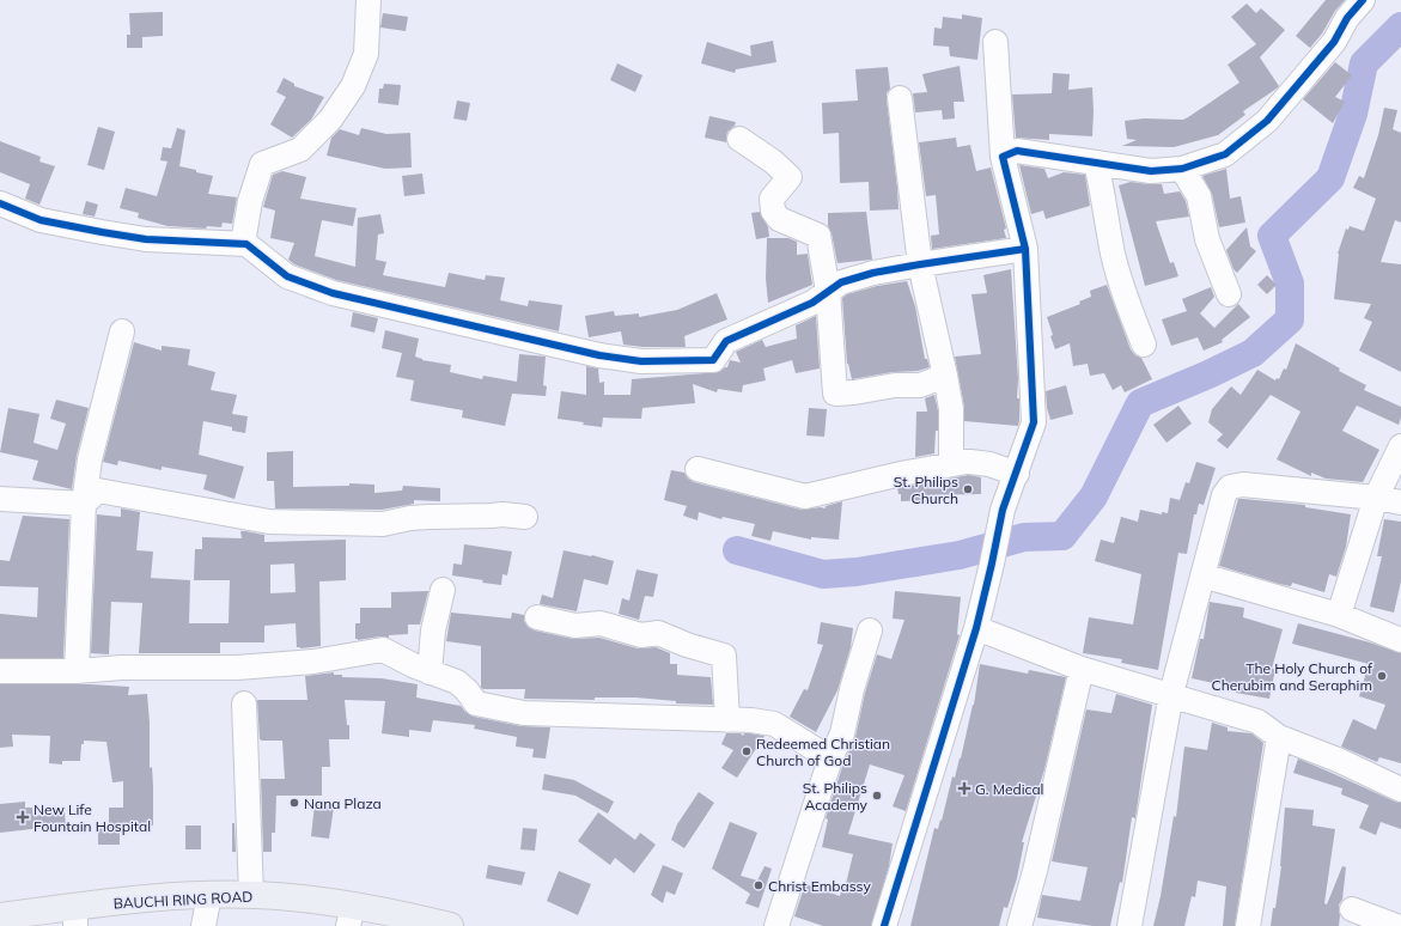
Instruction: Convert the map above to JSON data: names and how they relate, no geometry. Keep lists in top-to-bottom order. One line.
{"streets":{"main road":["BAUCHI RING ROAD"]},"places":{"other":["St. Philips Church","The Holy Church of Cherubim and Seraphim","Redeemed Christian Church of God","St. Philips Academy","Nana Plaza","Christ Embassy"],"health":["G. Medical","New Life Fountain Hospital"]}}
